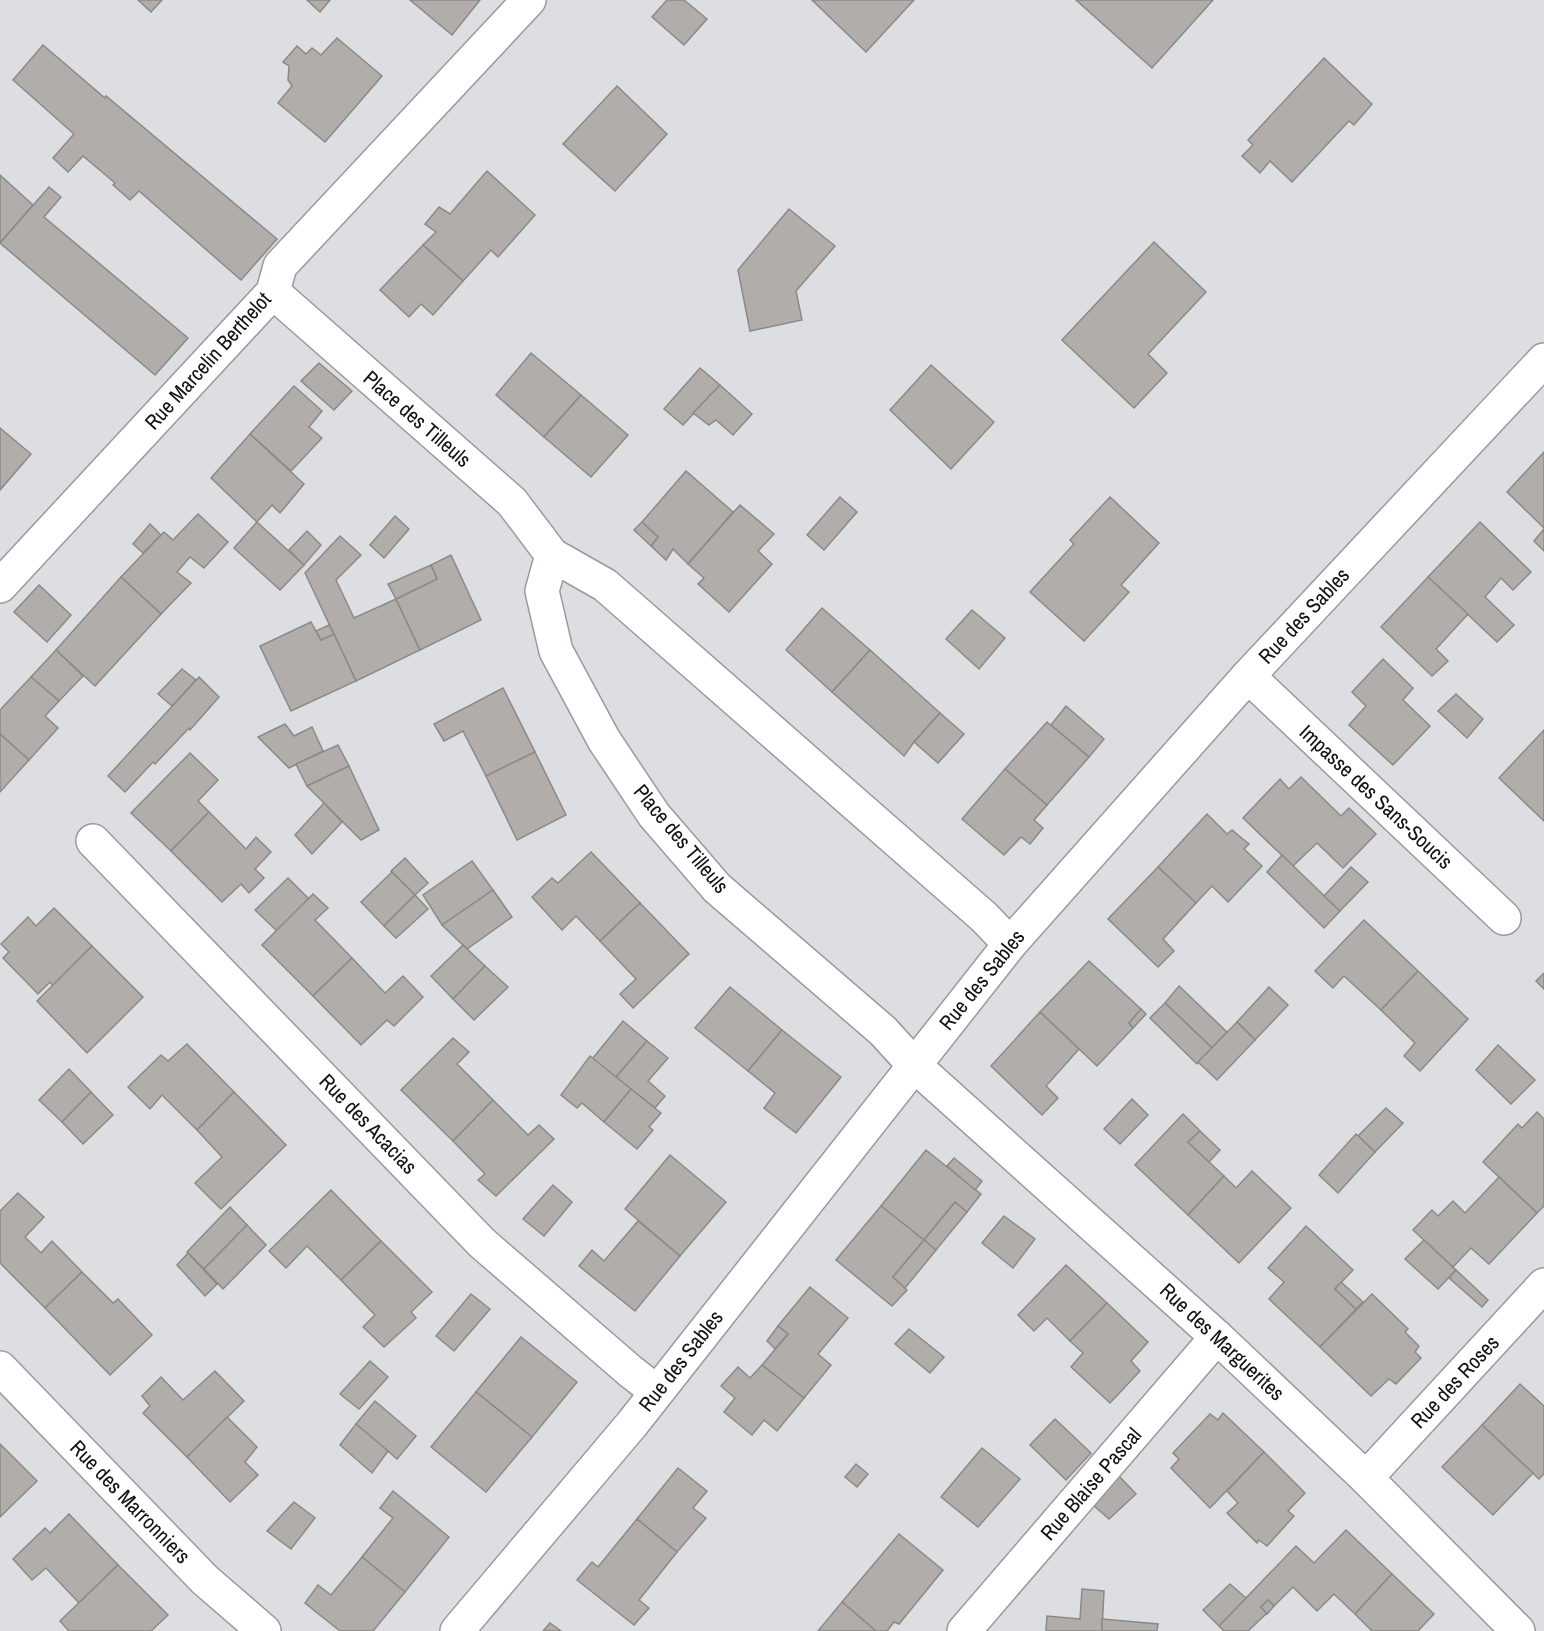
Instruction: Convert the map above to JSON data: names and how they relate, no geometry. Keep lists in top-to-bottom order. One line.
{"streets":{"street":["Rue Marcelin Berthelot","Place des Tilleuls","Rue des Sables","Impasse des Sans-Soucis","Rue des Acacias","Rue des Marguerites","Rue des Roses","Rue Blaise Pascal","Rue des Marronniers"]},"crossings":[["Rue Marcelin Berthelot","Place des Tilleuls"],["Place des Tilleuls","Rue des Sables"],["Place des Tilleuls","Rue des Marguerites"],["Rue des Sables","Impasse des Sans-Soucis"],["Rue des Sables","Rue des Acacias"],["Rue des Sables","Rue des Marguerites"],["Rue des Marguerites","Rue des Roses"],["Rue des Marguerites","Rue Blaise Pascal"]]}
